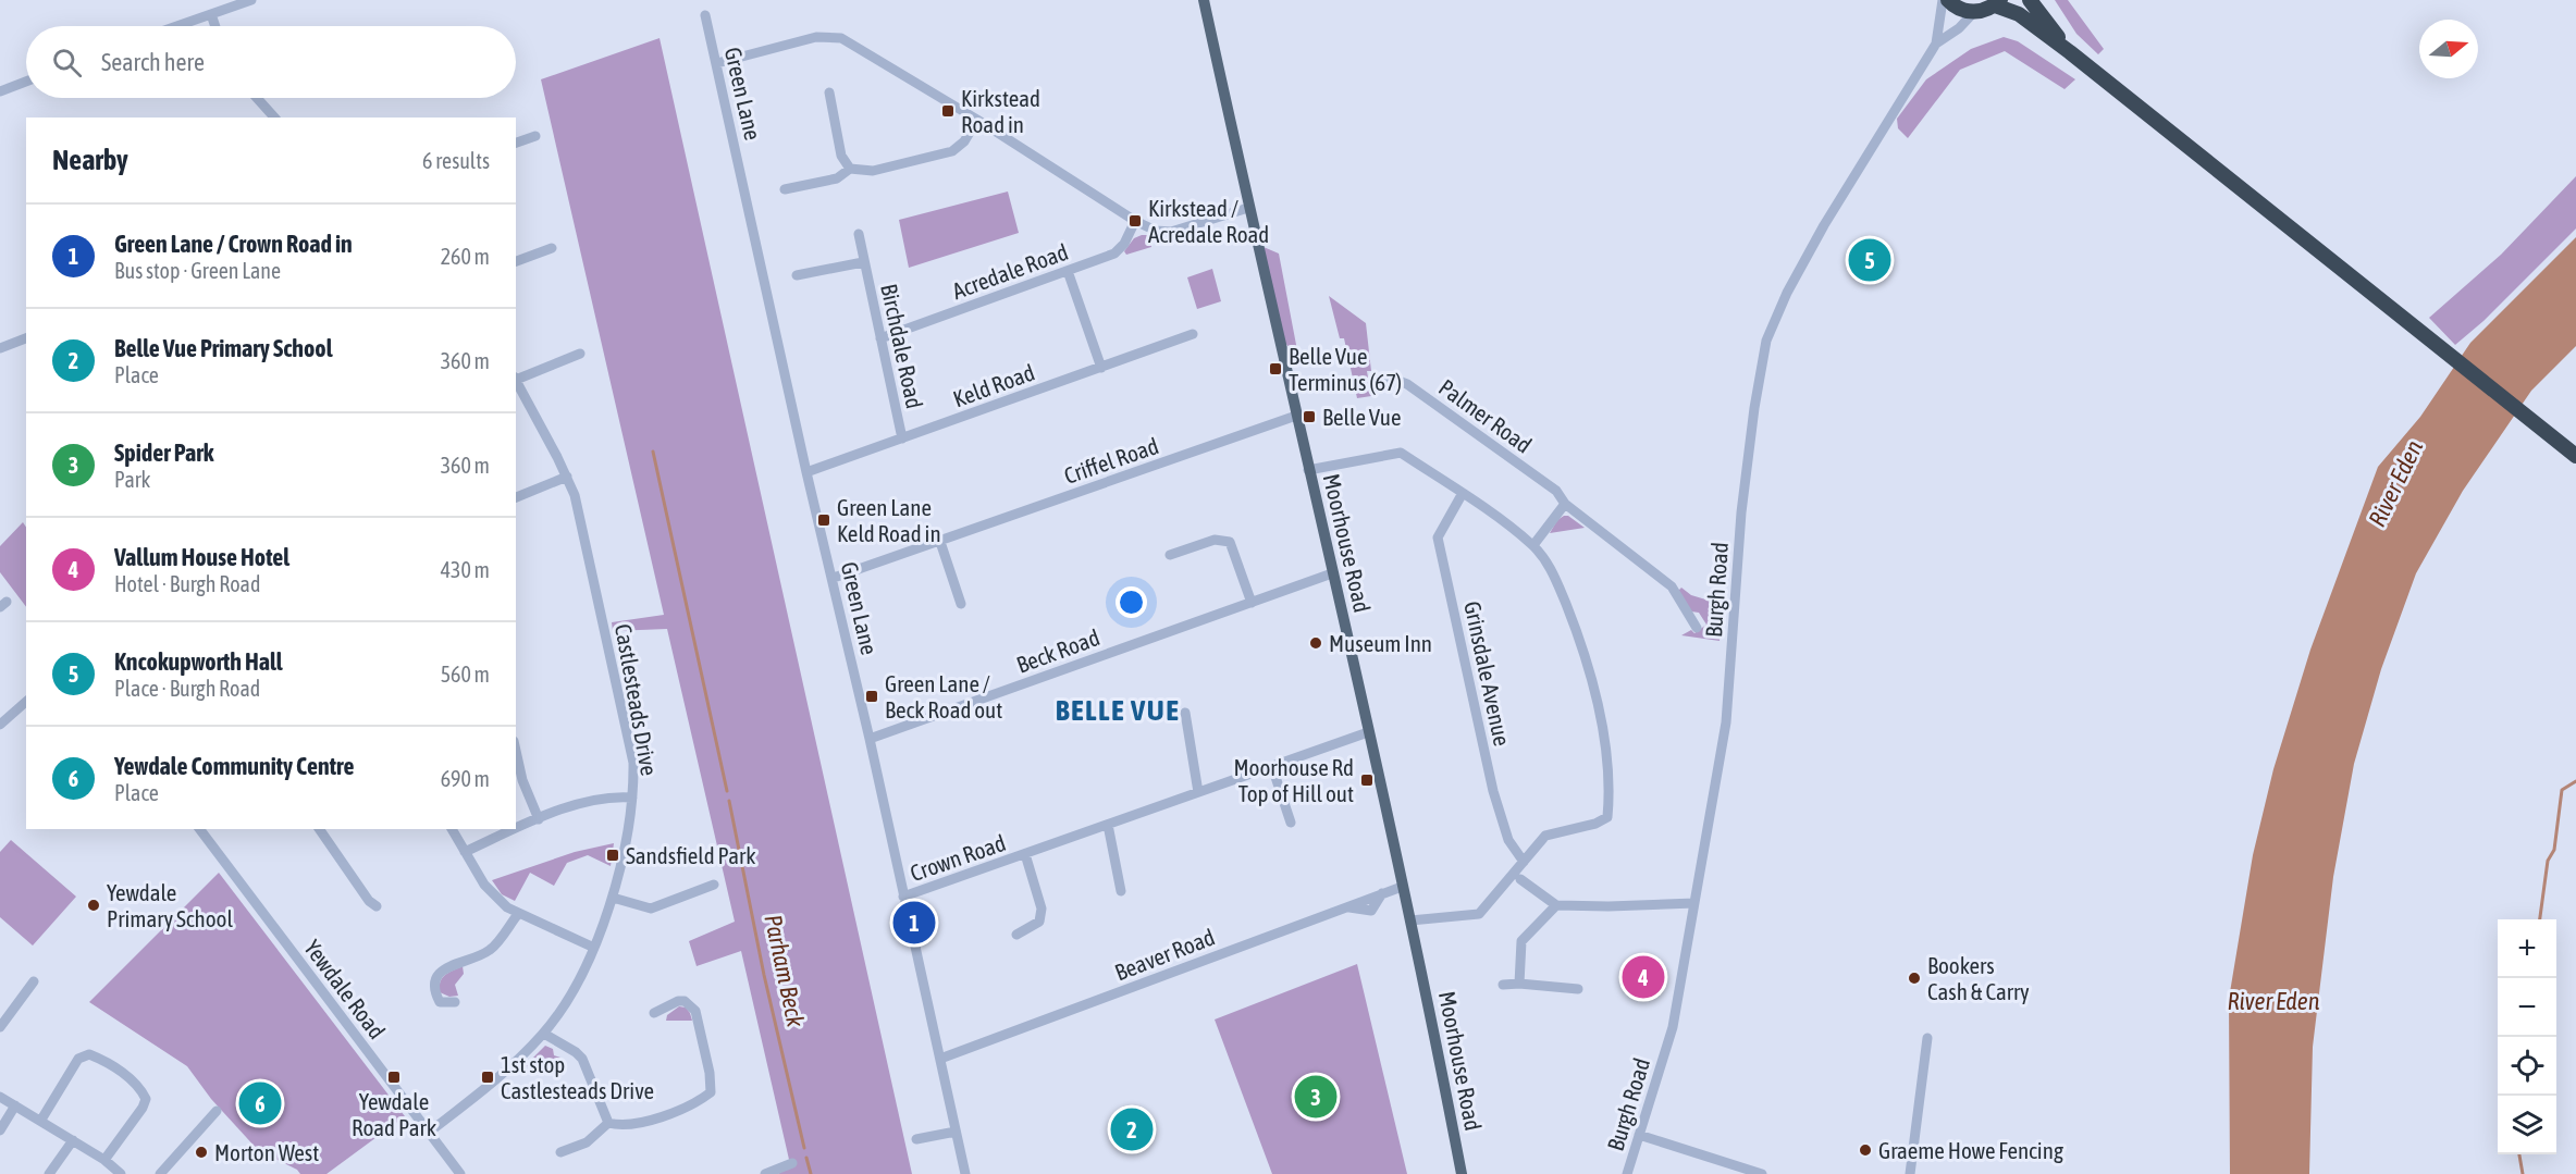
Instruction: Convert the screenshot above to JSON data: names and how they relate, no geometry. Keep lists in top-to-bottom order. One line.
{"streets":{"main road":["Moorhouse Road"],"street":["Green Lane","Acredale Road","Birchdale Road","Keld Road","Palmer Road","Criffel Road","Burgh Road","Beck Road","Grinsdale Avenue","Castlesteads Drive","Crown Road","Beaver Road","Yewdale Road"]},"crossings":[["Green Lane","Keld Road"],["Green Lane","Criffel Road"],["Green Lane","Beck Road"],["Green Lane","Crown Road"],["Green Lane","Beaver Road"],["Acredale Road","Birchdale Road"],["Birchdale Road","Keld Road"],["Criffel Road","Moorhouse Road"],["Moorhouse Road","Beck Road"],["Moorhouse Road","Crown Road"],["Moorhouse Road","Beaver Road"],["Castlesteads Drive","Yewdale Road"]],"districts":["BELLE VUE"],"water":["River Eden","Parham Beck"],"places":{"transit":["Kirkstead Road in","Kirkstead / Acredale Road","Belle Vue Terminus (67)","Belle Vue","Green Lane Keld Road in","Green Lane / Beck Road out","Moorhouse Rd Top of Hill out","Sandsfield Park","Yewdale Road Park","1st stop Castlesteads Drive"],"other":["Museum Inn","Yewdale Primary School","Bookers Cash & Carry","Graeme Howe Fencing","Morton West"]},"north":"right","page":{"search":"Search here","heading":["Nearby","6 results"],"list":[{"mark":"1","name":"Green Lane / Crown Road in","note":"Bus stop · Green Lane","value":"260 m"},{"mark":"2","name":"Belle Vue Primary School","note":"Place","value":"360 m"},{"mark":"3","name":"Spider Park","note":"Park","value":"360 m"},{"mark":"4","name":"Vallum House Hotel","note":"Hotel · Burgh Road","value":"430 m"},{"mark":"5","name":"Kncokupworth Hall","note":"Place · Burgh Road","value":"560 m"},{"mark":"6","name":"Yewdale Community Centre","note":"Place","value":"690 m"}],"pins":["5","1","4","3","6","2"],"map_buttons":["+","−"]}}
